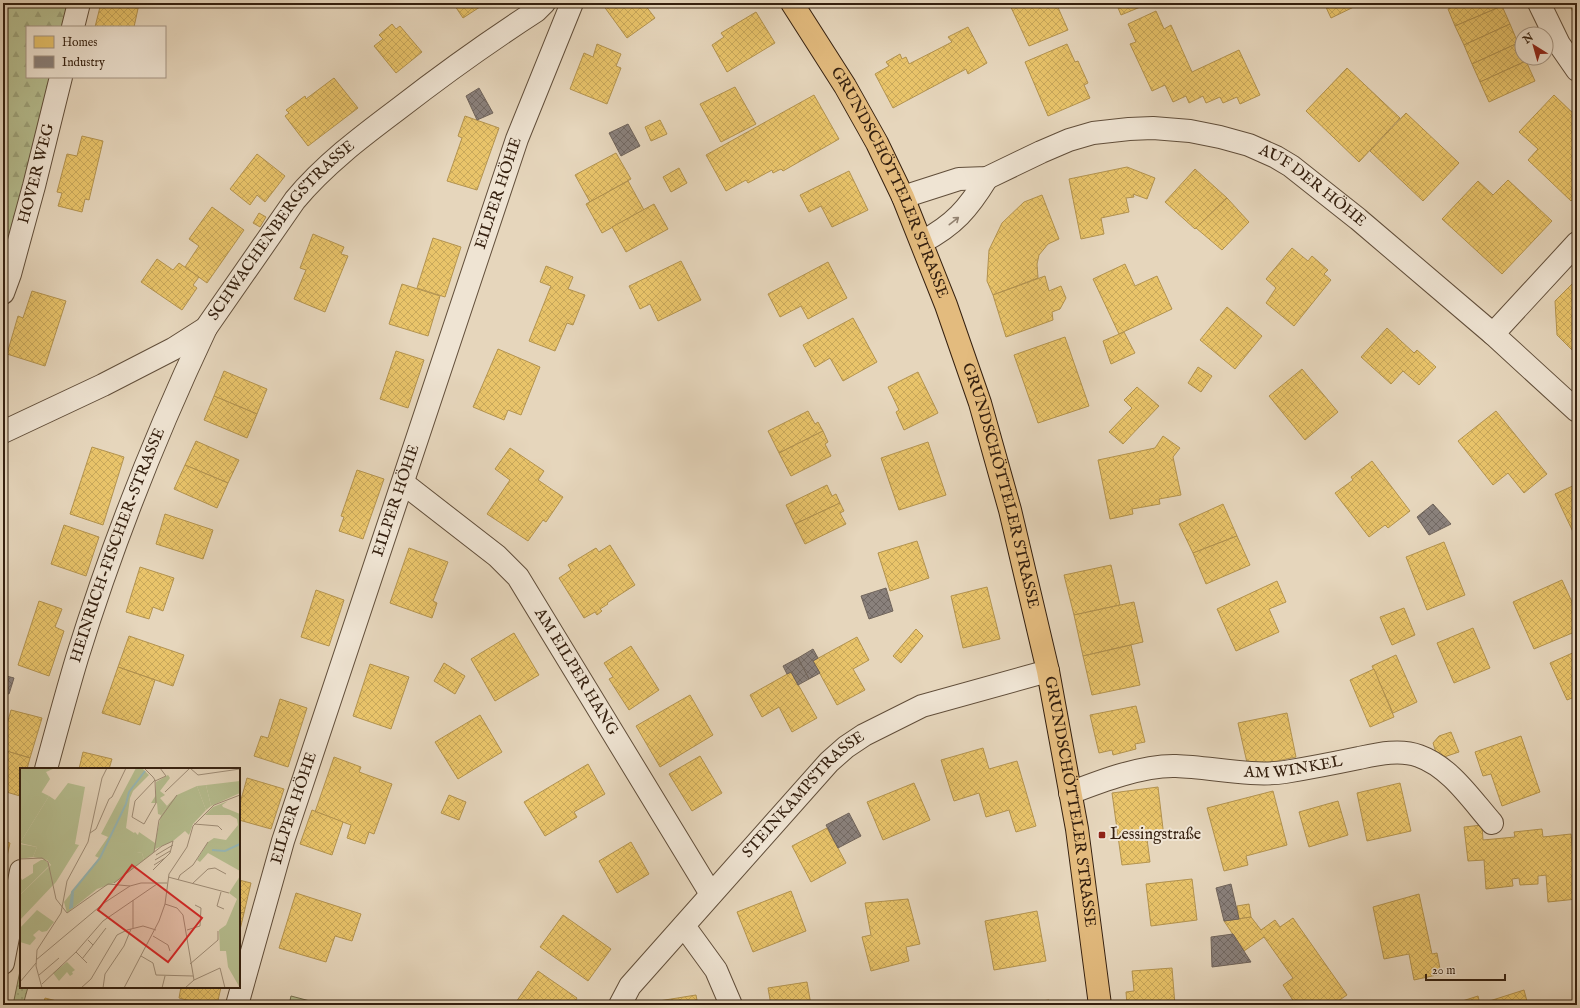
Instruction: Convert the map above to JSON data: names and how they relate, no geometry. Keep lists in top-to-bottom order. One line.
{"streets":{"main road":["GRUNDSCHÖTTELER STRASSE"],"street":["HOVER WEG","AUF DER HÖHE","EILPER HÖHE","SCHWACHENBERGSTRASSE","HEINRICH-FISCHER-STRASSE","AM EILPER HANG","AM WINKEL","STEINKAMPSTRASSE"]},"crossings":[["GRUNDSCHÖTTELER STRASSE","AUF DER HÖHE"],["GRUNDSCHÖTTELER STRASSE","AM WINKEL"],["GRUNDSCHÖTTELER STRASSE","STEINKAMPSTRASSE"],["EILPER HÖHE","AM EILPER HANG"],["SCHWACHENBERGSTRASSE","HEINRICH-FISCHER-STRASSE"],["AM EILPER HANG","STEINKAMPSTRASSE"]],"places":{"transit":["Lessingstraße"]},"legend":["Homes","Industry"],"scale_bar":"20 m","north":"top left"}
